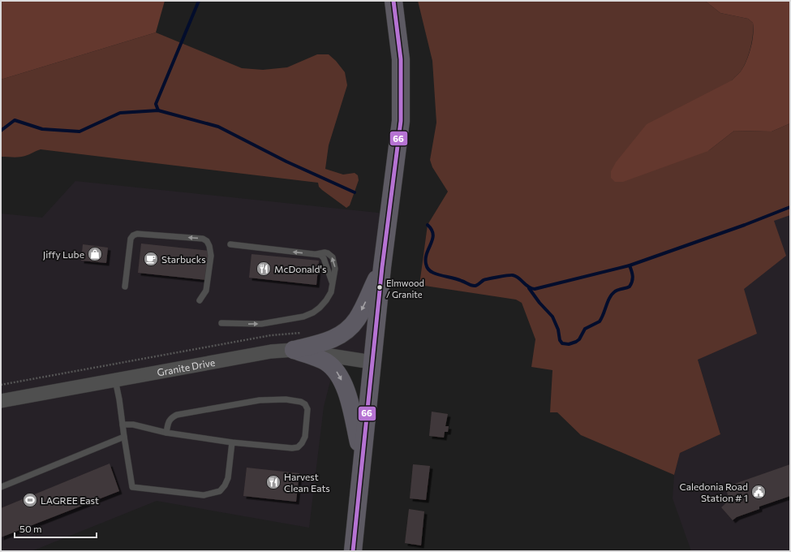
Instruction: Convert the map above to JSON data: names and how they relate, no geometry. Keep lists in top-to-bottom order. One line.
{"streets":{"street":["Granite Drive"]},"places":{"shop":["Jiffy Lube"],"cafe":["Starbucks"],"restaurant":["McDonald's","Harvest Clean Eats"],"other":["Elmwood / Granite"],"public building":["Caledonia Road Station # 1"],"sports":["LAGREE East"]},"lines":["transit line 66"],"scale_bar":"50 m"}
